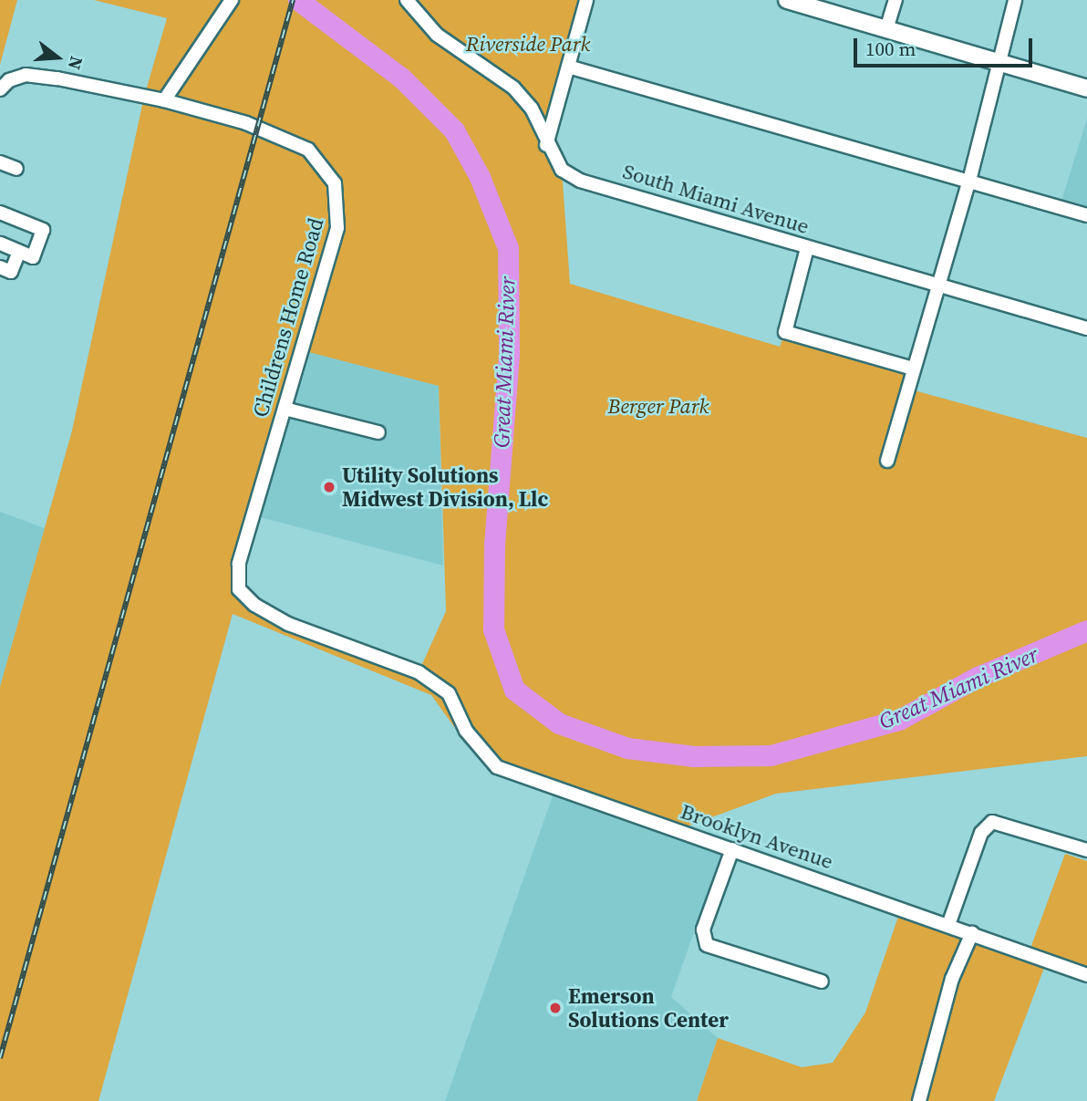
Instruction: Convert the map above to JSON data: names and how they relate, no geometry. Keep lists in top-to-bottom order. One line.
{"streets":{"street":["South Miami Avenue","Childrens Home Road","Brooklyn Avenue"]},"crossings":[["Childrens Home Road","Brooklyn Avenue"]],"water":["Great Miami River"],"parks":["Riverside Park","Berger Park"],"places":["Utility Solutions Midwest Division, Llc","Emerson Solutions Center"],"scale_bar":"100 m","north":"right"}
